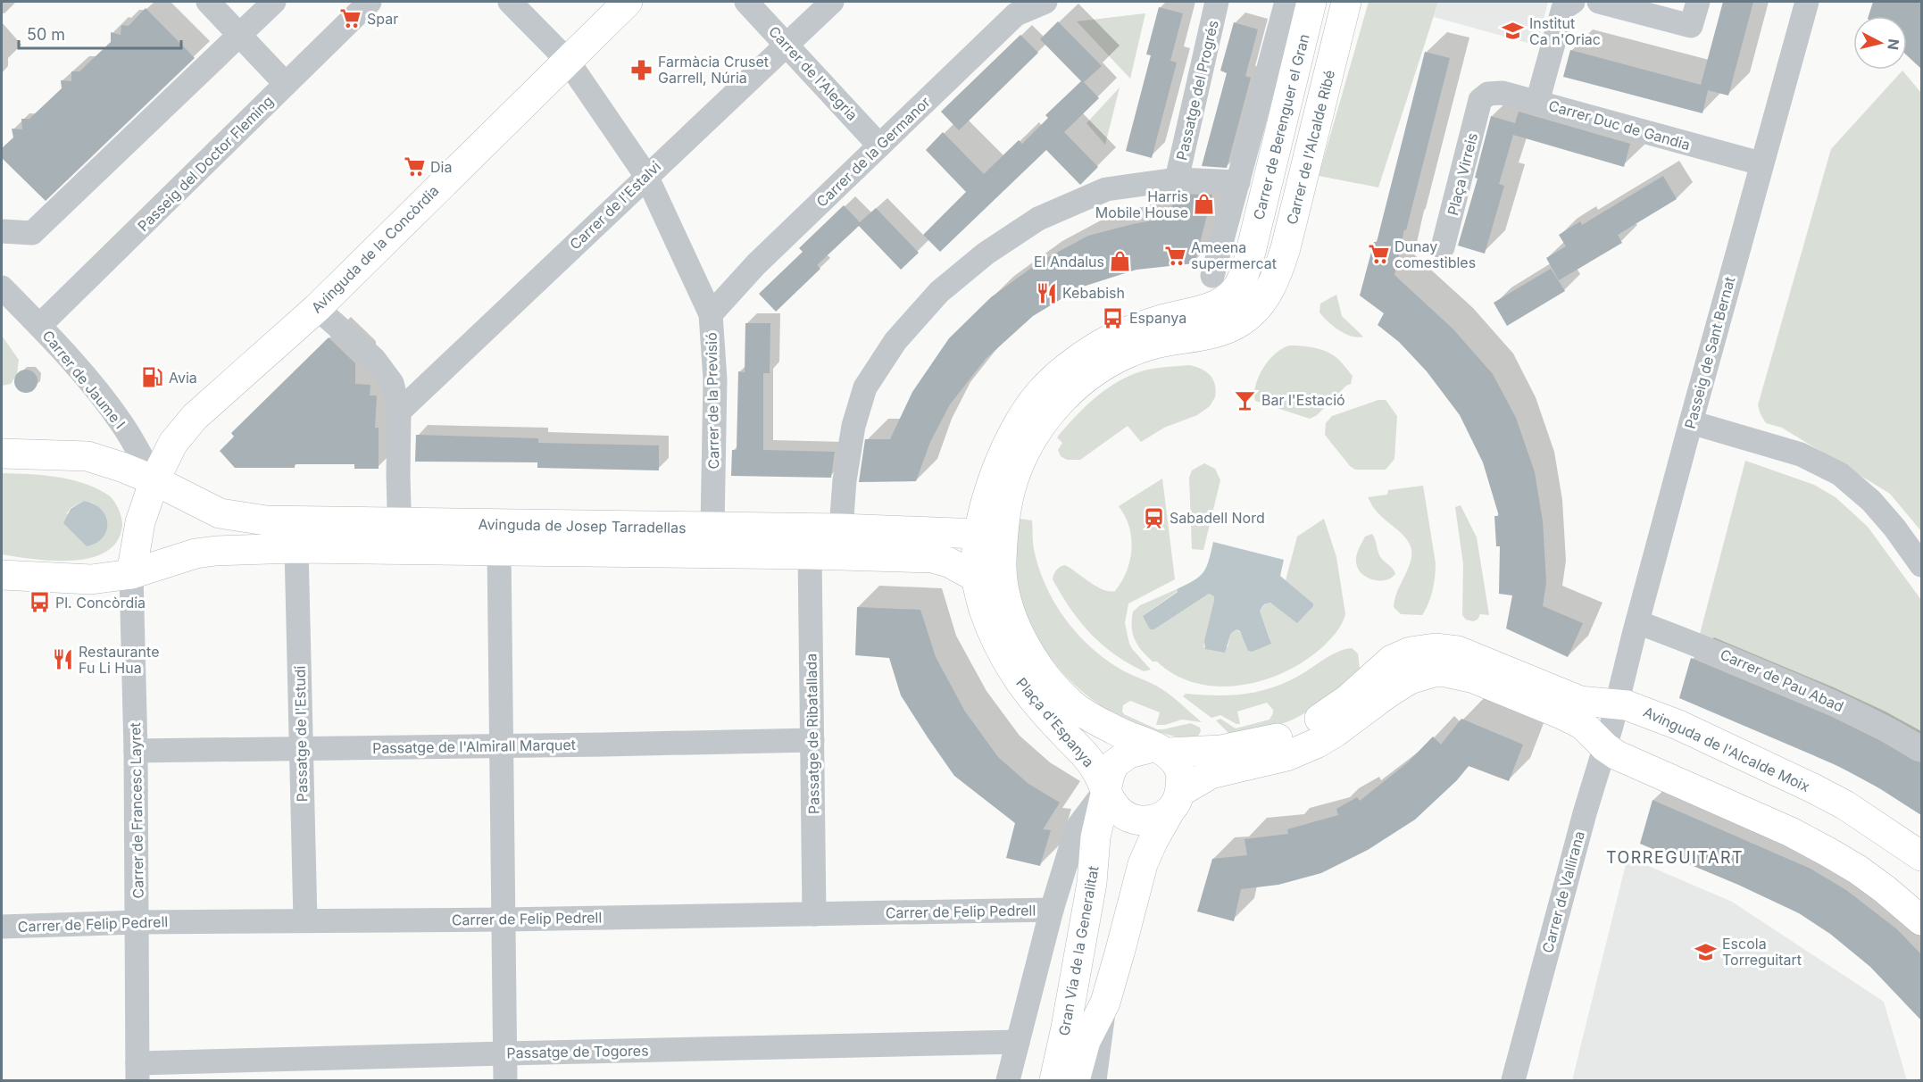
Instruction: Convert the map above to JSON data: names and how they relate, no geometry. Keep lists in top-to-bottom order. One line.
{"streets":{"main road":["Carrer de Berenguer el Gran","Carrer de l'Alcalde Ribé","Avinguda de la Concòrdia","Avinguda de Josep Tarradellas","Plaça d'Espanya","Avinguda de l'Alcalde Moix","Gran Via de la Generalitat"],"street":["Carrer de l'Alegria","Passatge del Progrés","Carrer Duc de Gandia","Carrer de la Germanor","Passeig del Doctor Fleming","Plaça Virreis","Carrer de l'Estalvi","Passeig de Sant Bernat","Carrer de Jaume I","Carrer de la Previsió","Carrer de Pau Abad","Passatge de l'Estudi","Passatge de Ribatallada","Passatge de l'Almirall Marquet","Carrer de Francesc Layret","Carrer de Vallirana","Carrer de Felip Pedrell","Passatge de Togores"]},"crossings":[["Carrer de l'Alegria","Carrer de la Germanor"],["Carrer de l'Alegria","Carrer de l'Estalvi"],["Carrer Duc de Gandia","Plaça Virreis"],["Carrer Duc de Gandia","Passeig de Sant Bernat"],["Carrer de Berenguer el Gran","Avinguda de Josep Tarradellas"],["Carrer de l'Alcalde Ribé","Avinguda de Josep Tarradellas"],["Carrer de l'Alcalde Ribé","Plaça d'Espanya"],["Carrer de l'Alcalde Ribé","Avinguda de l'Alcalde Moix"],["Carrer de la Germanor","Carrer de la Previsió"],["Passeig del Doctor Fleming","Carrer de Jaume I"],["Carrer de l'Estalvi","Carrer de la Previsió"],["Avinguda de la Concòrdia","Carrer de Jaume I"],["Avinguda de la Concòrdia","Carrer de la Previsió"],["Avinguda de la Concòrdia","Avinguda de Josep Tarradellas"],["Avinguda de la Concòrdia","Carrer de Francesc Layret"],["Passeig de Sant Bernat","Carrer de Pau Abad"],["Passeig de Sant Bernat","Avinguda de l'Alcalde Moix"],["Passeig de Sant Bernat","Carrer de Vallirana"],["Carrer de Jaume I","Avinguda de Josep Tarradellas"],["Carrer de la Previsió","Avinguda de Josep Tarradellas"],["Avinguda de Josep Tarradellas","Plaça d'Espanya"],["Avinguda de Josep Tarradellas","Passatge de l'Estudi"],["Avinguda de Josep Tarradellas","Passatge de Ribatallada"],["Avinguda de Josep Tarradellas","Carrer de Francesc Layret"],["Plaça d'Espanya","Avinguda de l'Alcalde Moix"],["Plaça d'Espanya","Carrer de Vallirana"],["Plaça d'Espanya","Gran Via de la Generalitat"],["Passatge de l'Estudi","Passatge de l'Almirall Marquet"],["Passatge de l'Estudi","Carrer de Felip Pedrell"],["Passatge de Ribatallada","Passatge de l'Almirall Marquet"],["Passatge de Ribatallada","Carrer de Felip Pedrell"],["Passatge de l'Almirall Marquet","Carrer de Francesc Layret"],["Avinguda de l'Alcalde Moix","Carrer de Vallirana"],["Avinguda de l'Alcalde Moix","Gran Via de la Generalitat"],["Carrer de Francesc Layret","Carrer de Felip Pedrell"],["Carrer de Francesc Layret","Passatge de Togores"]],"districts":["TORREGUITART"],"places":{"supermarket":["Spar","Dia","Dunay comestibles","Ameena supermercat"],"school or university":["Institut Ca n'Oriac","Escola Torreguitart"],"pharmacy":["Farmàcia Cruset Garrell, Núria"],"shop":["Harris Mobile House","El Andalus"],"restaurant":["Kebabish","Restaurante Fu Li Hua"],"bus stop":["Espanya","Pl. Concòrdia"],"fuel station":["Avia"],"bar":["Bar l'Estació"],"station":["Sabadell Nord"]},"scale_bar":"50 m","north":"right"}
